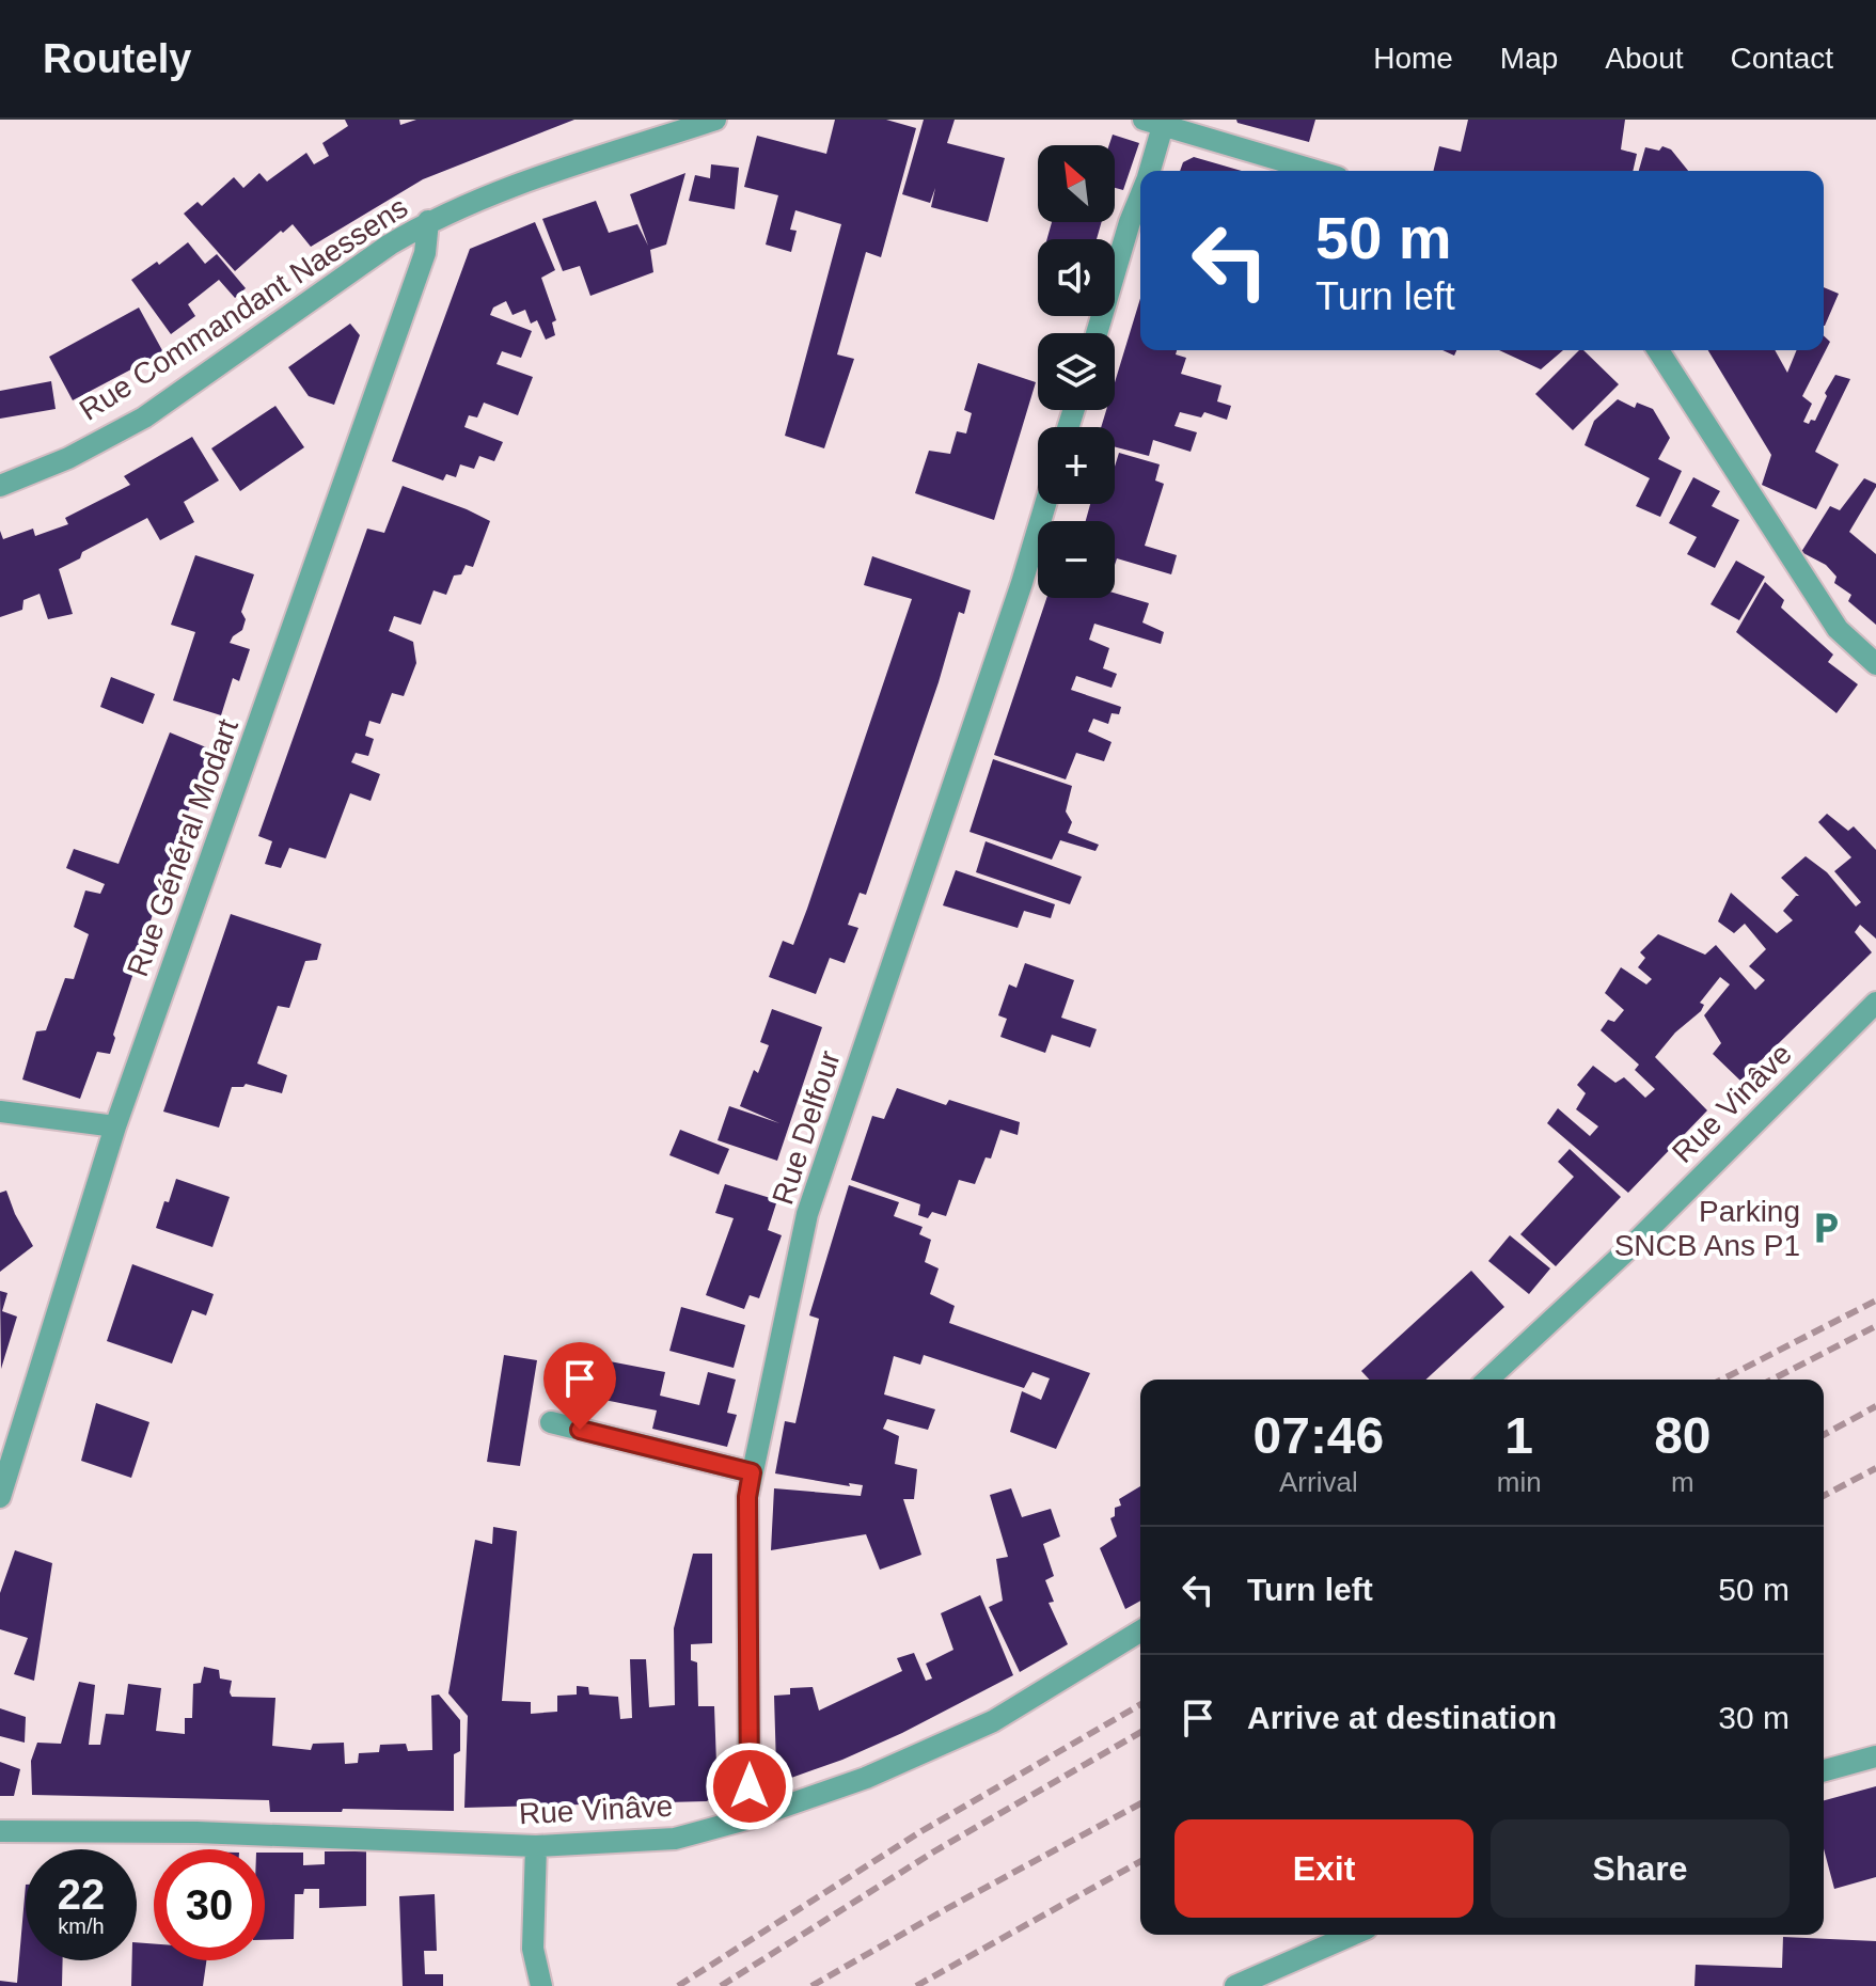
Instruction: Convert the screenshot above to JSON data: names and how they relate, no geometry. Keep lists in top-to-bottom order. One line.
{"streets":{"street":["Rue Commandant Naessens","Rue Général Modart","Rue Vinâve","Rue Delfour"]},"crossings":[["Rue Commandant Naessens","Rue Général Modart"],["Rue Vinâve","Rue Delfour"]],"places":{"parking":["Parking SNCB Ans P1"]},"north":"top left","page":{"header":"Routely","nav":["Home","Map","About","Contact"],"map_buttons":["+","−"],"turn":["50 m","Turn left"],"eta":["07:46","Arrival","1","min","80","m"],"list":[{"name":"Turn left","value":"50 m"},{"name":"Arrive at destination","value":"30 m"}],"buttons":["Exit","Share"],"speed":"22 km/h","limit":"30"}}
